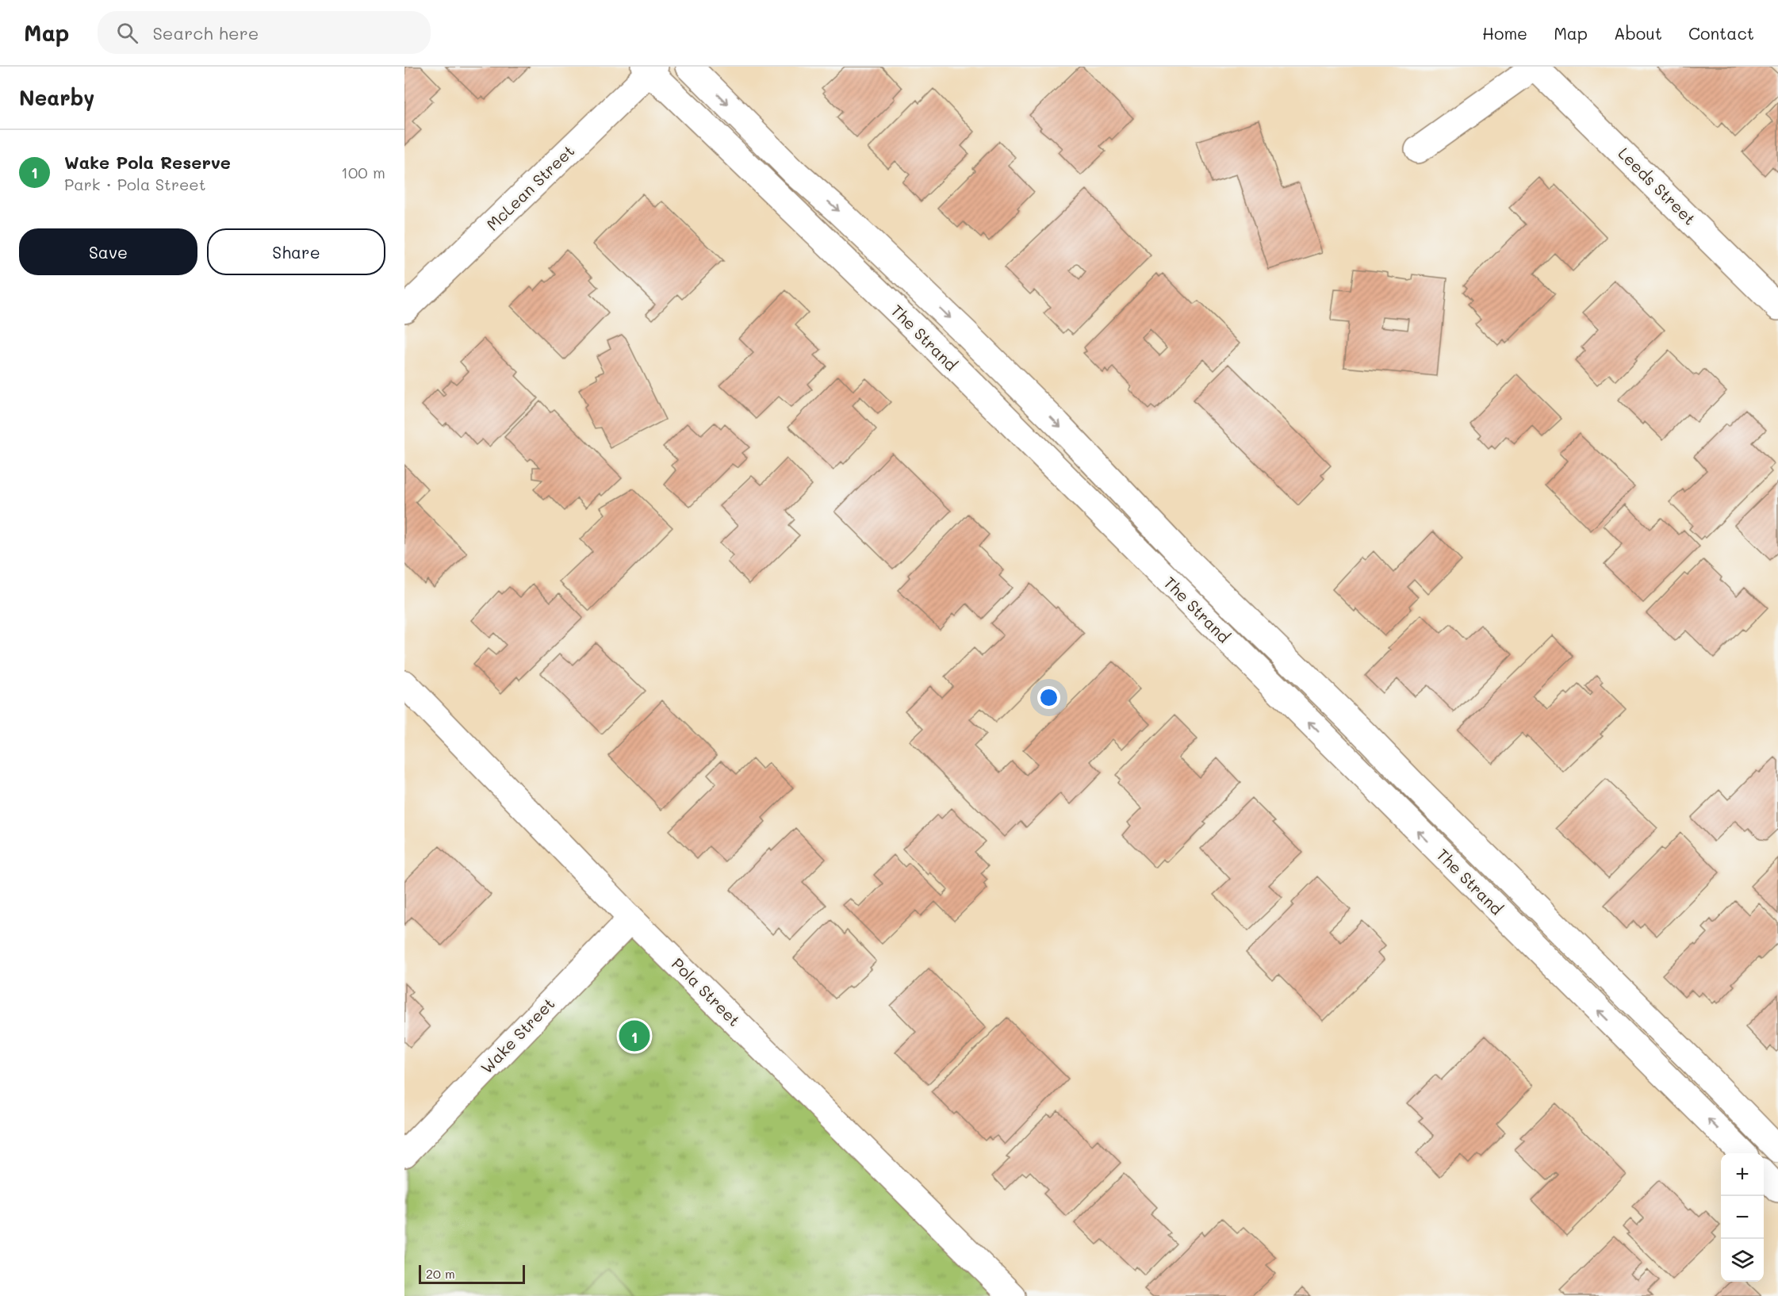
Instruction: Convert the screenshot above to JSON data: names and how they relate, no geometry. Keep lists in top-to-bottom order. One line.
{"streets":{"street":["Leeds Street","McLean Street","The Strand","Pola Street","Wake Street"]},"crossings":[["McLean Street","The Strand"],["Pola Street","Wake Street"]],"scale_bar":"20 m","page":{"header":"Map","search":"Search here","nav":["Home","Map","About","Contact"],"heading":"Nearby","list":[{"mark":"1","name":"Wake Pola Reserve","note":"Park · Pola Street","value":"100 m"}],"buttons":["Save","Share"],"pins":"1","map_buttons":["+","−"],"scale":"20 m"}}
